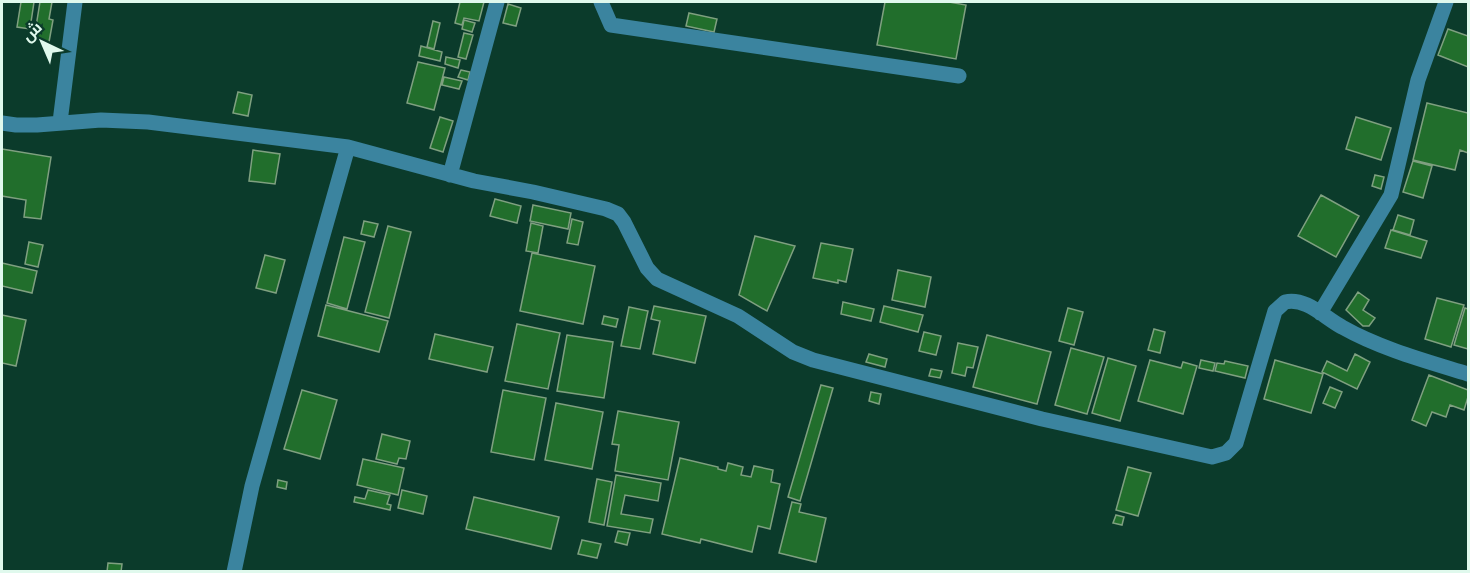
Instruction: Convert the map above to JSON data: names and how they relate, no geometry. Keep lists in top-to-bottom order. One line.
{"north":"top left"}
